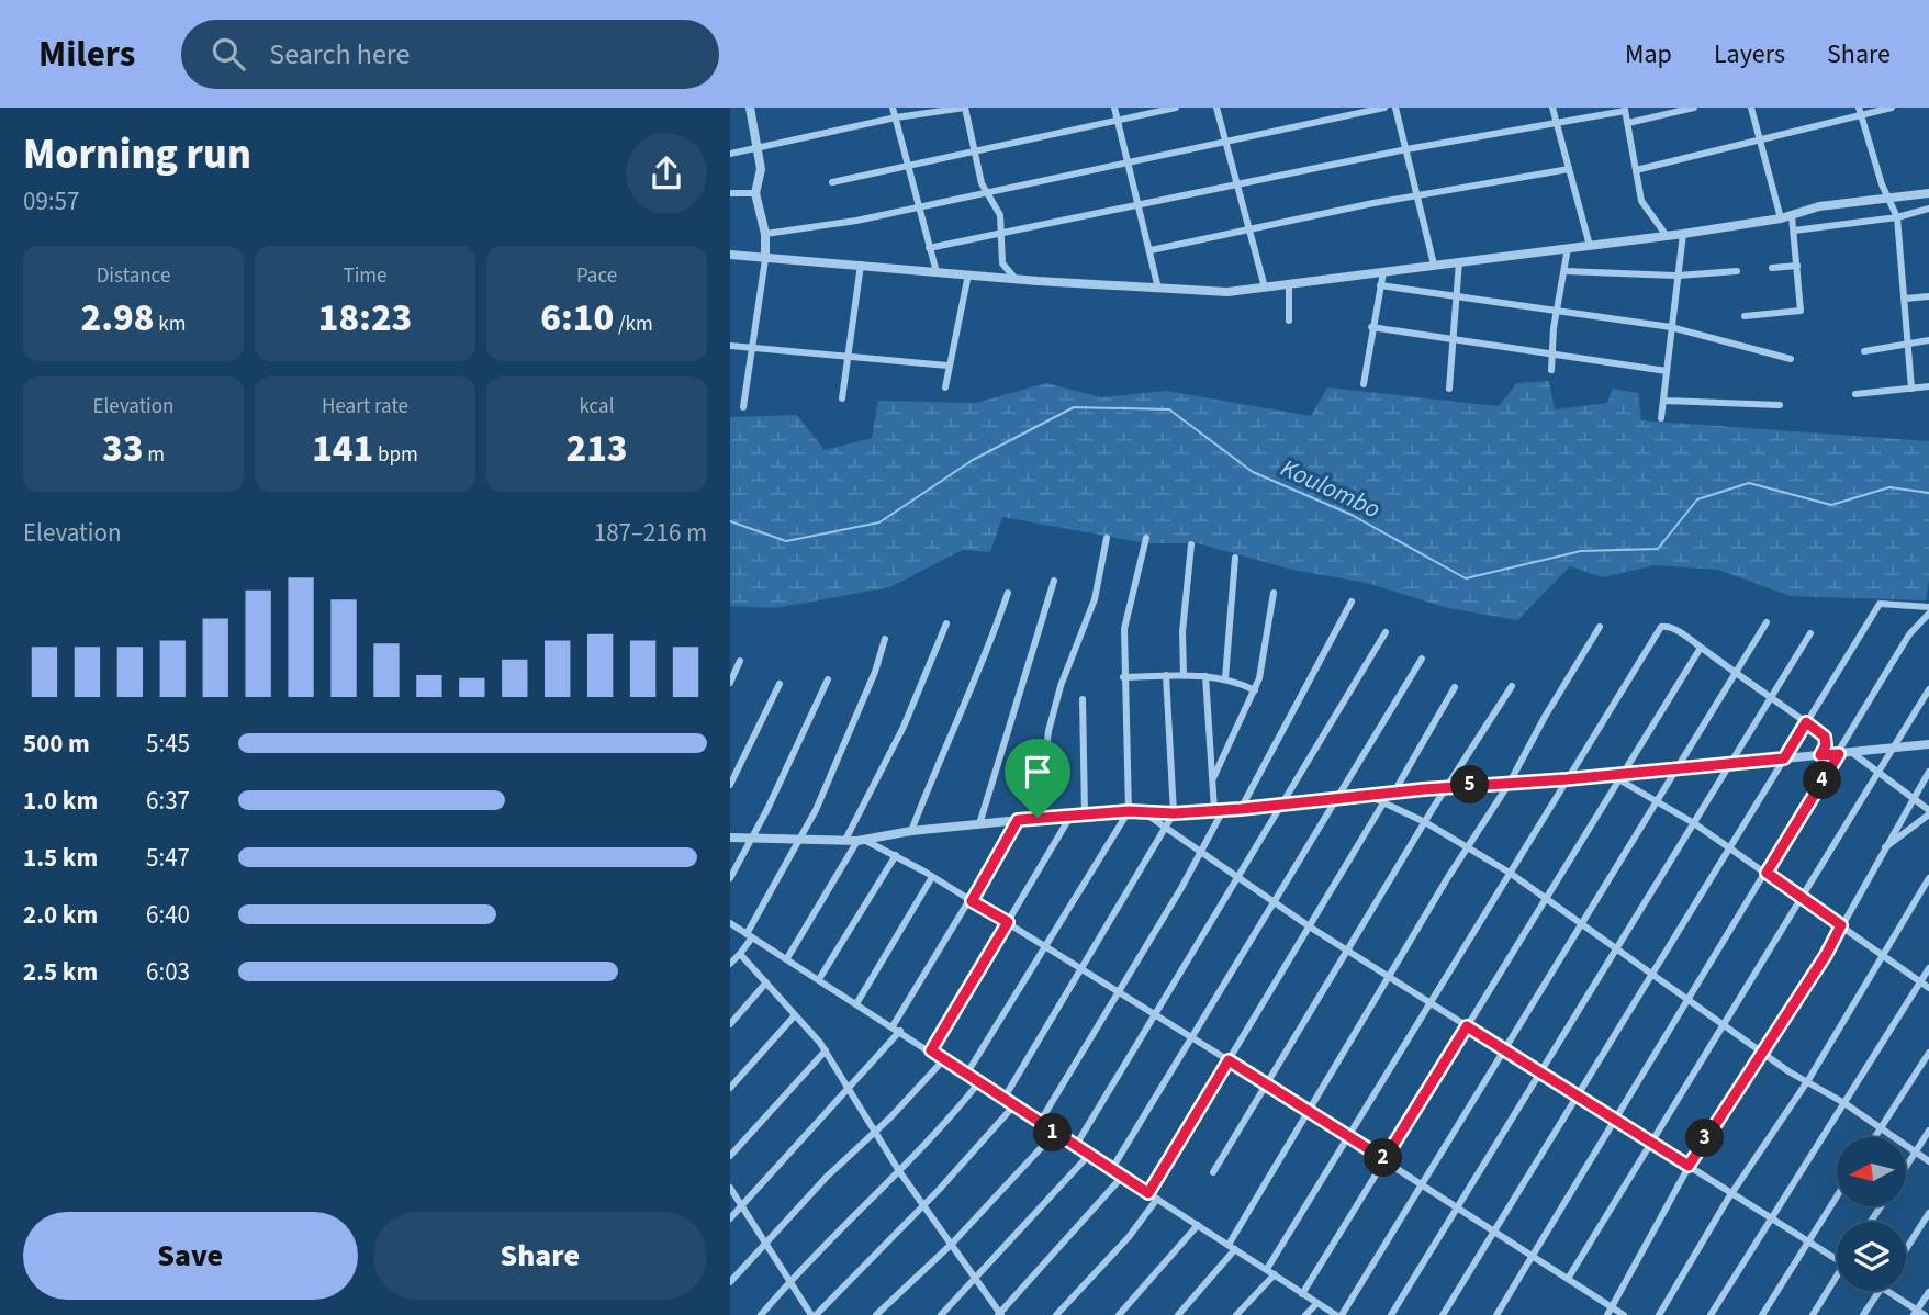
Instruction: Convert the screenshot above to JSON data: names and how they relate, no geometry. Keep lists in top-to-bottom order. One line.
{"water":["Koulombo"],"north":"left","page":{"header":"Milers","search":"Search here","nav":["Map","Layers","Share"],"heading":["Morning run","09:57"],"stats":[["Distance","2.98 km"],["Time","18:23"],["Pace","6:10 /km"],["Elevation","33 m"],["Heart rate","141 bpm"],["kcal","213"]],"chart":["Elevation","187–216 m"],"list":[{"name":"500 m","note":"5:45"},{"name":"1.0 km","note":"6:37"},{"name":"1.5 km","note":"5:47"},{"name":"2.0 km","note":"6:40"},{"name":"2.5 km","note":"6:03"}],"pins":["4","5","1","3","2"],"buttons":["Save","Share"]}}
